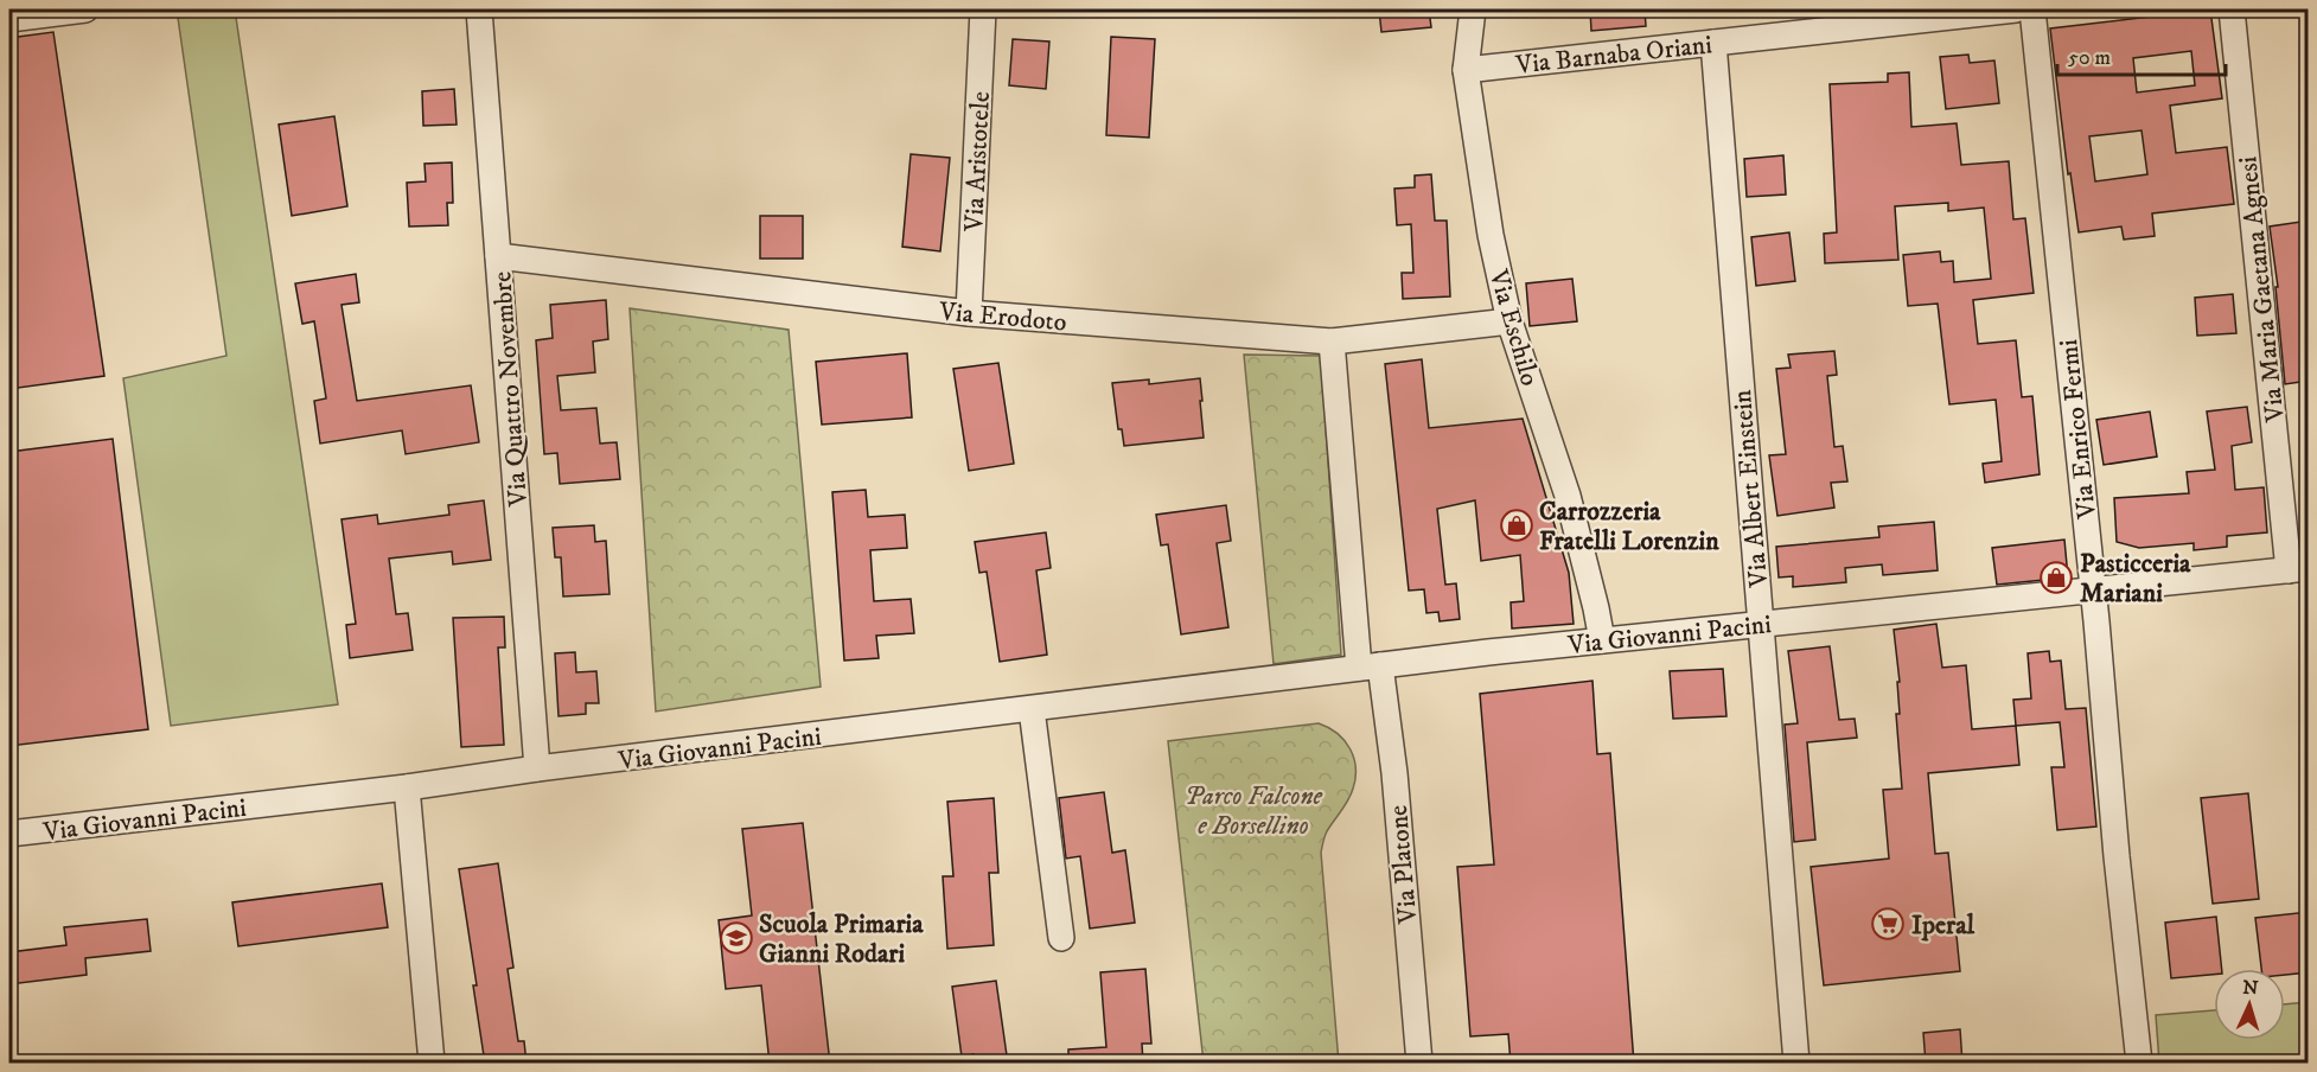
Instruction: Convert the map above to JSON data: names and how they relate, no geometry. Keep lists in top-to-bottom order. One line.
{"streets":{"street":["Via Barnaba Oriani","Via Aristotele","Via Maria Gaetana Agnesi","Via Erodoto","Via Eschilo","Via Quattro Novembre","Via Enrico Fermi","Via Albert Einstein","Via Giovanni Pacini","Via Platone"]},"crossings":[["Via Barnaba Oriani","Via Eschilo"],["Via Barnaba Oriani","Via Albert Einstein"],["Via Aristotele","Via Erodoto"],["Via Maria Gaetana Agnesi","Via Giovanni Pacini"],["Via Erodoto","Via Eschilo"],["Via Erodoto","Via Quattro Novembre"],["Via Erodoto","Via Platone"],["Via Eschilo","Via Giovanni Pacini"],["Via Quattro Novembre","Via Giovanni Pacini"],["Via Enrico Fermi","Via Giovanni Pacini"],["Via Albert Einstein","Via Giovanni Pacini"],["Via Giovanni Pacini","Via Platone"]],"parks":["Parco Falcone e Borsellino"],"places":{"shop":["Carrozzeria Fratelli Lorenzin","Pasticceria Mariani"],"supermarket":["Iperal"],"school or university":["Scuola Primaria Gianni Rodari"]},"scale_bar":"50 m","north":"top"}
